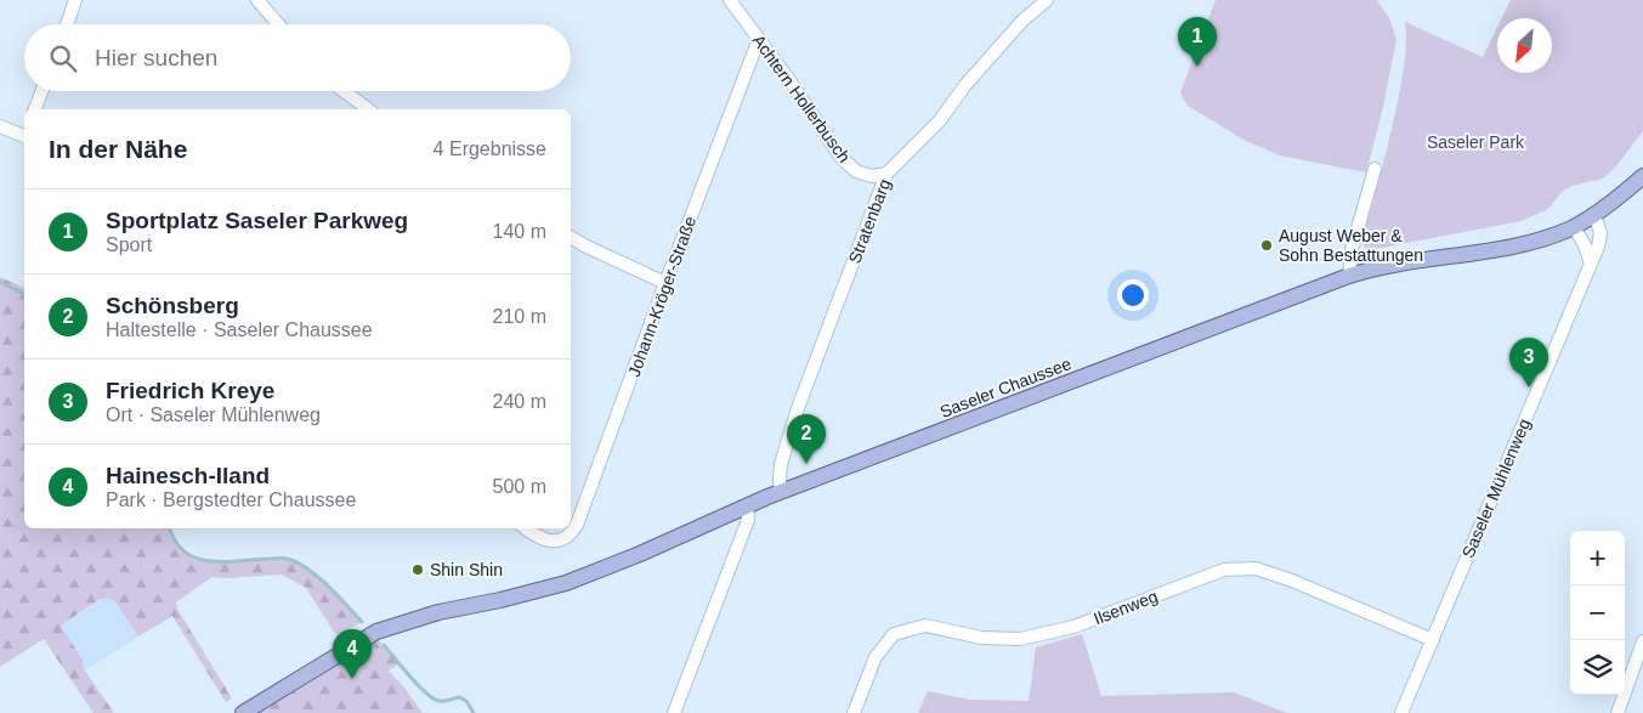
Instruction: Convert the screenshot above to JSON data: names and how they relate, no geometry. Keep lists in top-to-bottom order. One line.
{"streets":{"main road":["Saseler Chaussee"],"street":["Achtern Hollerbusch","Stratenbarg","Johann-Kröger-Straße","Saseler Mühlenweg","Ilsenweg"]},"crossings":[["Achtern Hollerbusch","Stratenbarg"],["Achtern Hollerbusch","Johann-Kröger-Straße"],["Stratenbarg","Saseler Chaussee"],["Saseler Chaussee","Saseler Mühlenweg"],["Saseler Mühlenweg","Ilsenweg"]],"parks":["Saseler Park"],"places":["August Weber & Sohn Bestattungen","Shin Shin"],"north":"bottom left","page":{"pins":["1","3","2","4"],"search":"Hier suchen","heading":["In der Nähe","4 Ergebnisse"],"list":[{"mark":"1","name":"Sportplatz Saseler Parkweg","note":"Sport","value":"140 m"},{"mark":"2","name":"Schönsberg","note":"Haltestelle · Saseler Chaussee","value":"210 m"},{"mark":"3","name":"Friedrich Kreye","note":"Ort · Saseler Mühlenweg","value":"240 m"},{"mark":"4","name":"Hainesch-Iland","note":"Park · Bergstedter Chaussee","value":"500 m"}],"map_buttons":["+","−"]}}
